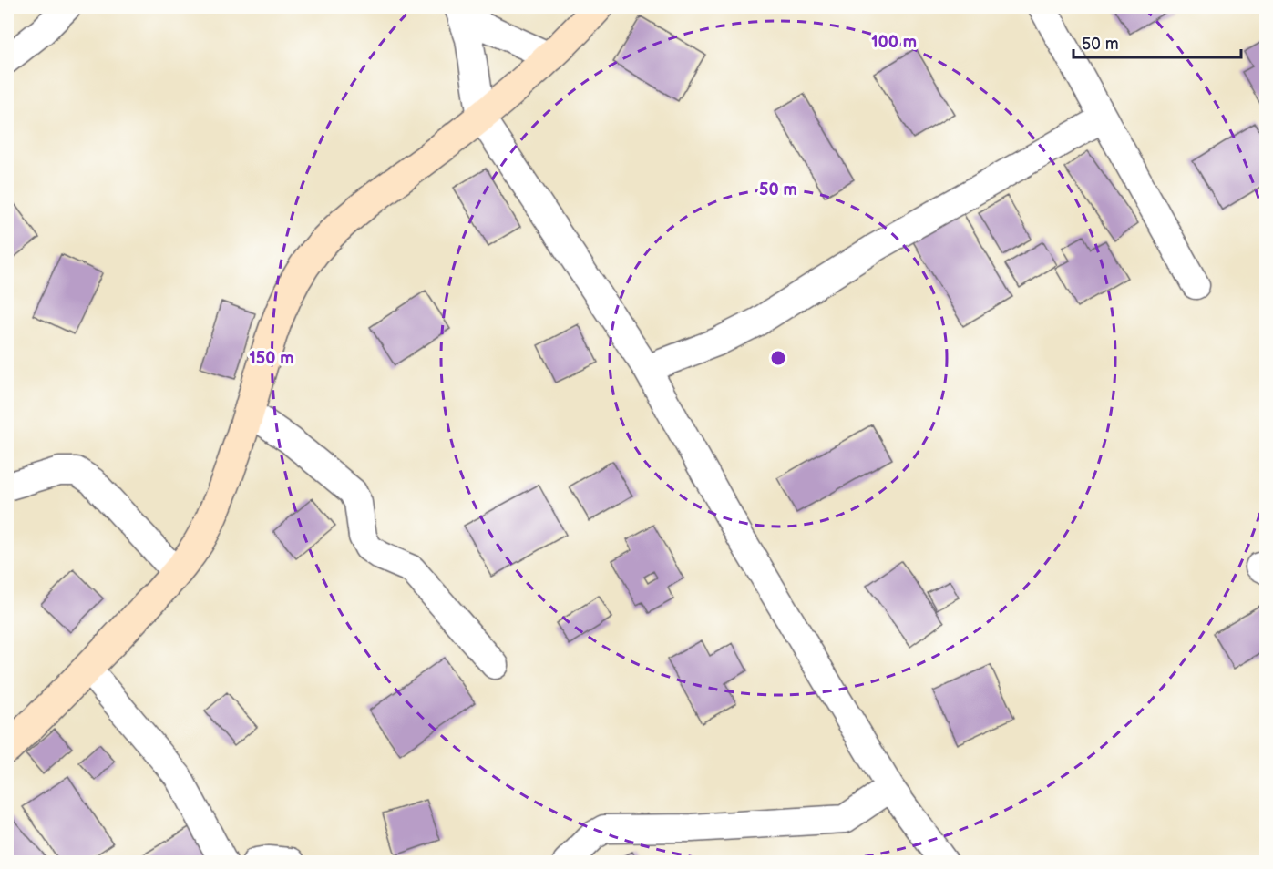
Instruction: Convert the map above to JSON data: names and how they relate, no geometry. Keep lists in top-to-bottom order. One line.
{"scale_bar":"50 m","rings":["100 m","50 m","150 m"]}
